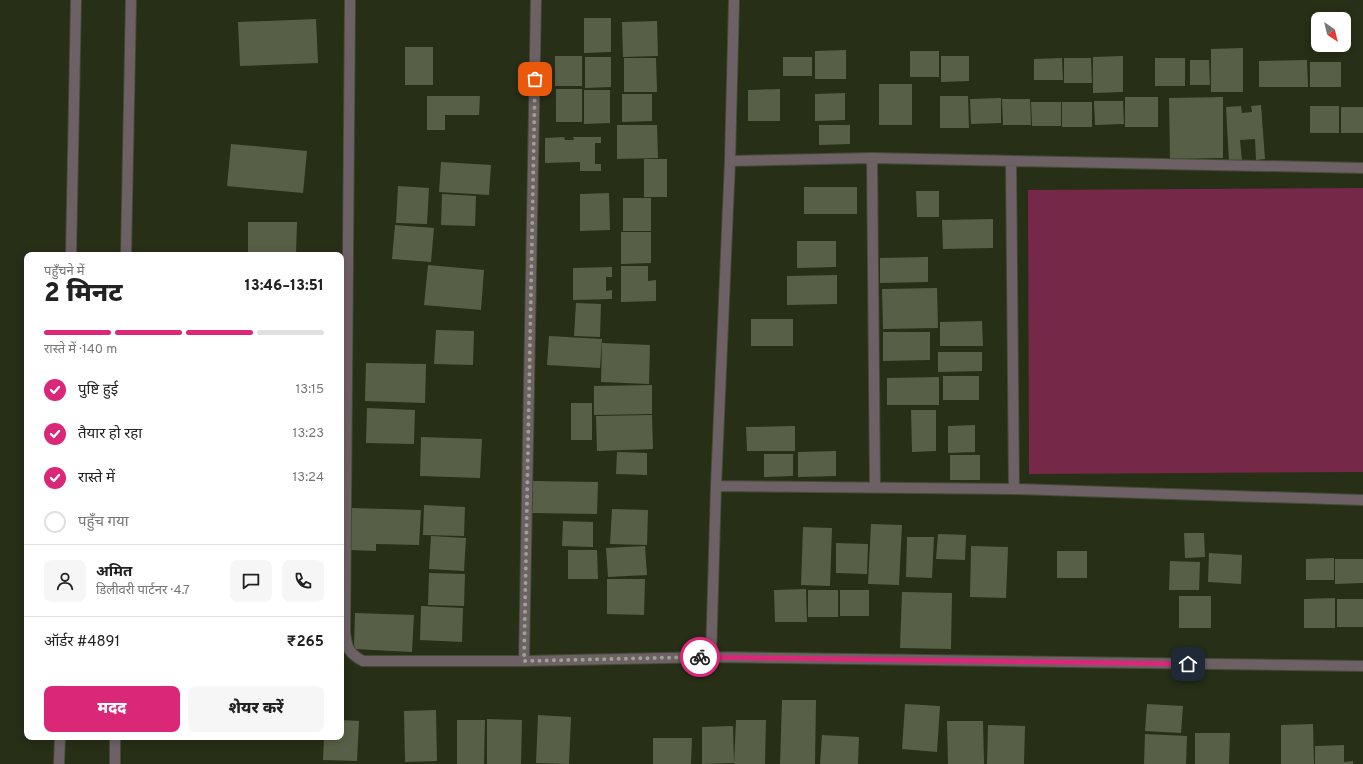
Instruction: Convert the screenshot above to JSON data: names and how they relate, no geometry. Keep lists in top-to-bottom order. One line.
{"north":"bottom right","page":{"heading":["2 मिनट","पहुँचने में","13:46–13:51"],"panel":["अमित","डिलीवरी पार्टनर · 4.7","ऑर्डर #4891","₹265"],"bar":"रास्ते में · 140 m","list":[["पुष्टि हुई","13:15"],["तैयार हो रहा","13:23"],["रास्ते में","13:24"],"पहुँच गया"],"buttons":["मदद","शेयर करें"]}}
